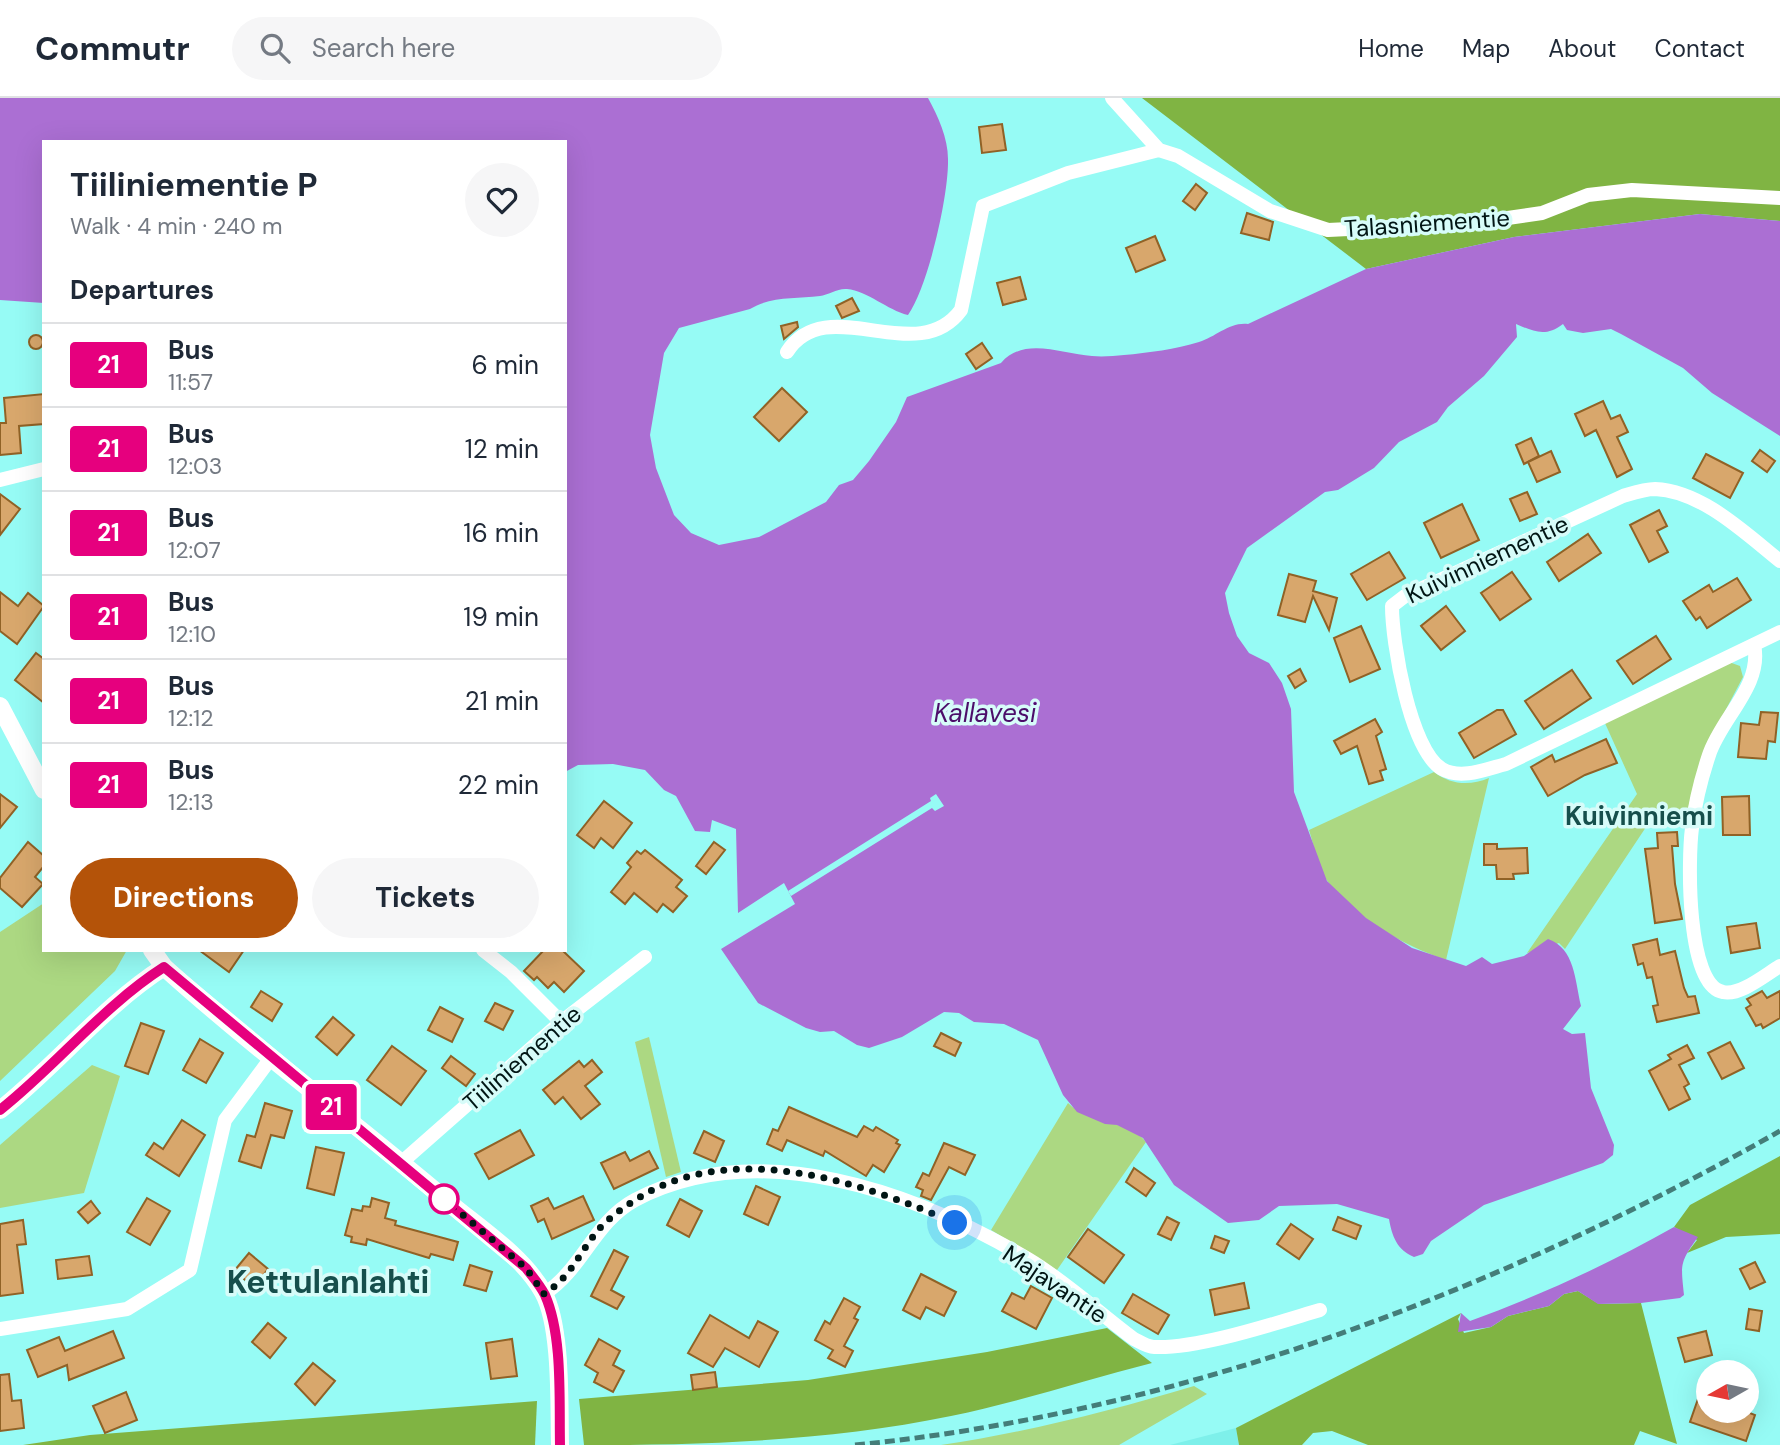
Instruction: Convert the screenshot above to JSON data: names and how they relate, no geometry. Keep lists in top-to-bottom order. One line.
{"streets":{"street":["Talasniementie","Kuivinniementie","Tiiliniementie","Majavantie"]},"districts":["Kuivinniemi","Kettulanlahti"],"water":["Kallavesi"],"lines":["bus line 21"],"north":"left","page":{"header":"Commutr","search":"Search here","nav":["Home","Map","About","Contact"],"on_map":"21","heading":[["Tiiliniementie P","Walk · 4 min · 240 m"],"Departures"],"list":[{"mark":"21","name":"Bus","note":"11:57","value":"6 min"},{"mark":"21","name":"Bus","note":"12:03","value":"12 min"},{"mark":"21","name":"Bus","note":"12:07","value":"16 min"},{"mark":"21","name":"Bus","note":"12:10","value":"19 min"},{"mark":"21","name":"Bus","note":"12:12","value":"21 min"},{"mark":"21","name":"Bus","note":"12:13","value":"22 min"}],"buttons":["Directions","Tickets"]}}
